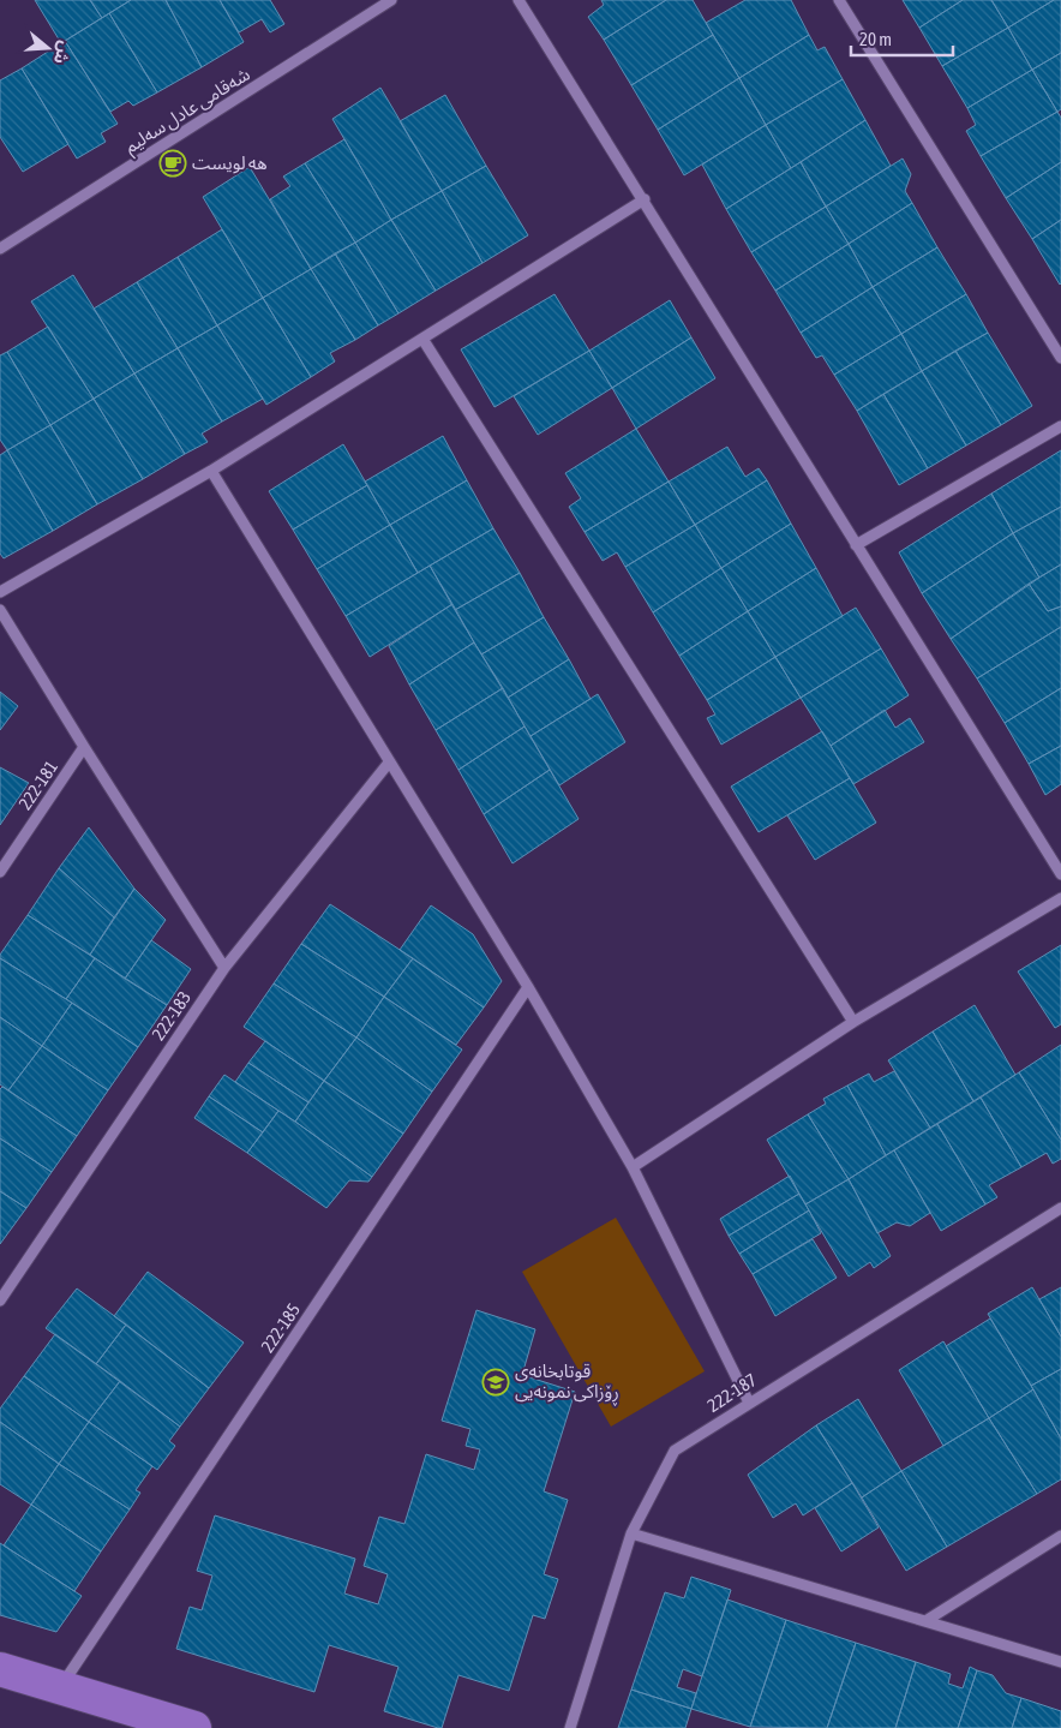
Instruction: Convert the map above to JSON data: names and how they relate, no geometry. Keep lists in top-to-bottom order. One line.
{"streets":{"street":["شەقامی عادل سەلیم","222-181","222-183","222-185","222-187"]},"places":{"cafe":["هه لويست"],"school or university":["قوتابخانەی ڕۆزاکی نمونەیی"]},"scale_bar":"20 m","north":"right"}
